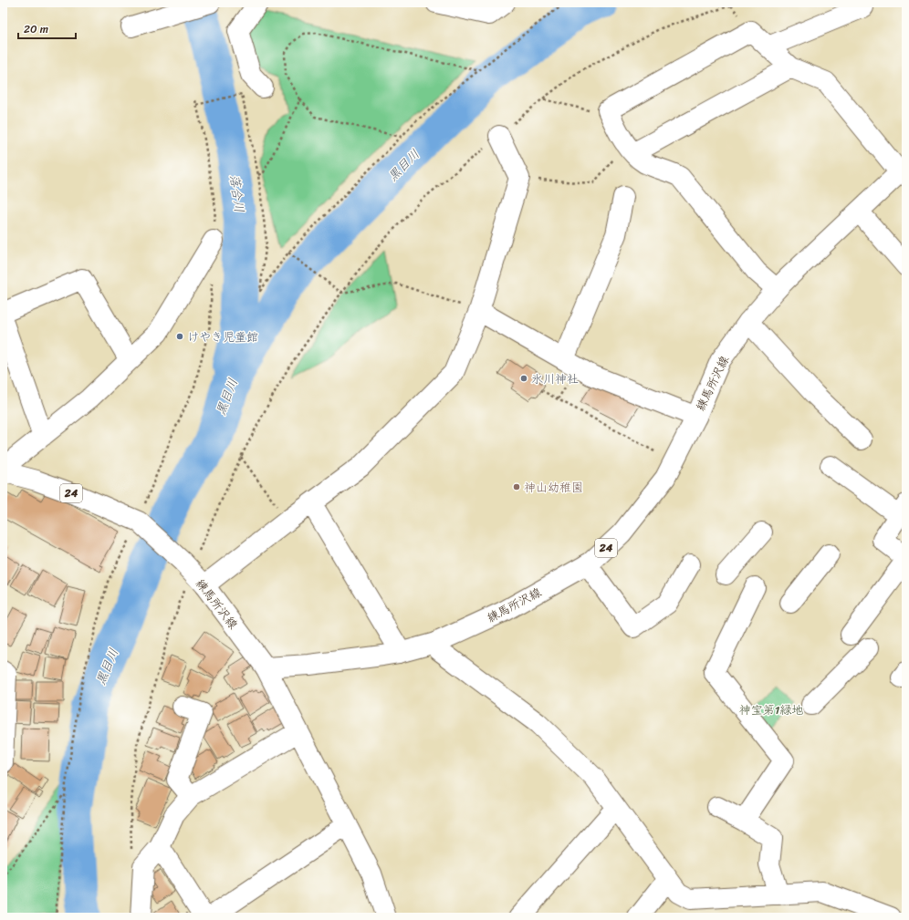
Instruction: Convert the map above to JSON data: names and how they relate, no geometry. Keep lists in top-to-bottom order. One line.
{"streets":{"street":["練馬所沢線","24"]},"water":["黒目川","落合川"],"parks":["神宝第1緑地"],"places":["けやき児童館","氷川神社","神山幼稚園"],"scale_bar":"20 m"}
